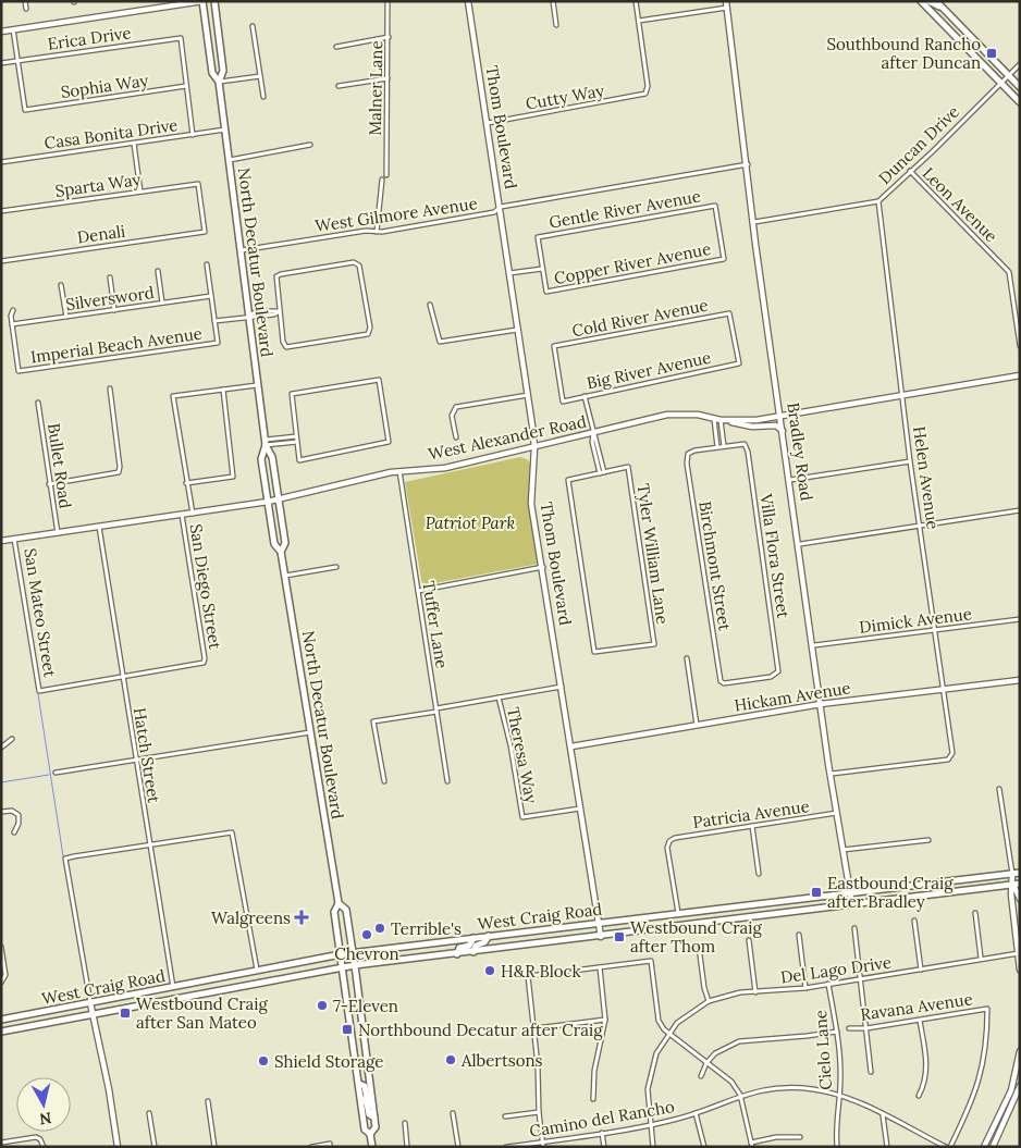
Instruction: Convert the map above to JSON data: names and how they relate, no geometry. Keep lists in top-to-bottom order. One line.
{"streets":{"main road":["North Decatur Boulevard","West Craig Road"],"street":["Erica Drive","Sophia Way","Malner Lane","Cutty Way","Thom Boulevard","Casa Bonita Drive","Duncan Drive","Sparta Way","Leon Avenue","Gentle River Avenue","West Gilmore Avenue","Denali","Copper River Avenue","Silversword","Cold River Avenue","Imperial Beach Avenue","Big River Avenue","West Alexander Road","Bradley Road","Bullet Road","Helen Avenue","Tyler William Lane","Villa Flora Street","Birchmont Street","San Diego Street","San Mateo Street","Dimick Avenue","Tuffer Lane","Hickam Avenue","Hatch Street","Theresa Way","Patricia Avenue","Del Lago Drive","Ravana Avenue","Cielo Lane","Camino del Rancho"]},"crossings":[["Erica Drive","Sophia Way"],["Cutty Way","Thom Boulevard"],["Thom Boulevard","West Gilmore Avenue"],["Thom Boulevard","West Alexander Road"],["Thom Boulevard","Hickam Avenue"],["Thom Boulevard","Theresa Way"],["Thom Boulevard","West Craig Road"],["Casa Bonita Drive","North Decatur Boulevard"],["Duncan Drive","Leon Avenue"],["Duncan Drive","Bradley Road"],["Duncan Drive","Helen Avenue"],["Sparta Way","Denali"],["Gentle River Avenue","Copper River Avenue"],["West Gilmore Avenue","North Decatur Boulevard"],["West Gilmore Avenue","Bradley Road"],["North Decatur Boulevard","West Alexander Road"],["North Decatur Boulevard","West Craig Road"],["Silversword","Imperial Beach Avenue"],["Cold River Avenue","Big River Avenue"],["West Alexander Road","Bradley Road"],["West Alexander Road","Bullet Road"],["West Alexander Road","Helen Avenue"],["West Alexander Road","San Diego Street"],["West Alexander Road","San Mateo Street"],["West Alexander Road","Tuffer Lane"],["West Alexander Road","Hatch Street"],["Bradley Road","Helen Avenue"],["Bradley Road","Dimick Avenue"],["Bradley Road","Hickam Avenue"],["Bradley Road","Patricia Avenue"],["Bradley Road","West Craig Road"],["Helen Avenue","Dimick Avenue"],["Helen Avenue","Hickam Avenue"],["Villa Flora Street","Birchmont Street"],["San Diego Street","San Mateo Street"],["San Diego Street","Hatch Street"],["San Mateo Street","Hatch Street"],["Hatch Street","West Craig Road"],["Patricia Avenue","West Craig Road"],["Del Lago Drive","Cielo Lane"],["Del Lago Drive","Camino del Rancho"],["Ravana Avenue","Camino del Rancho"],["Cielo Lane","Camino del Rancho"]],"parks":["Patriot Park"],"places":{"transit":["Southbound Rancho after Duncan","Eastbound Craig after Bradley","Westbound Craig after Thom","Westbound Craig after San Mateo","Northbound Decatur after Craig"],"health":["Walgreens"],"other":["Terrible's","Chevron","H&R Block","7-Eleven","Albertsons","Shield Storage"]},"north":"bottom"}
